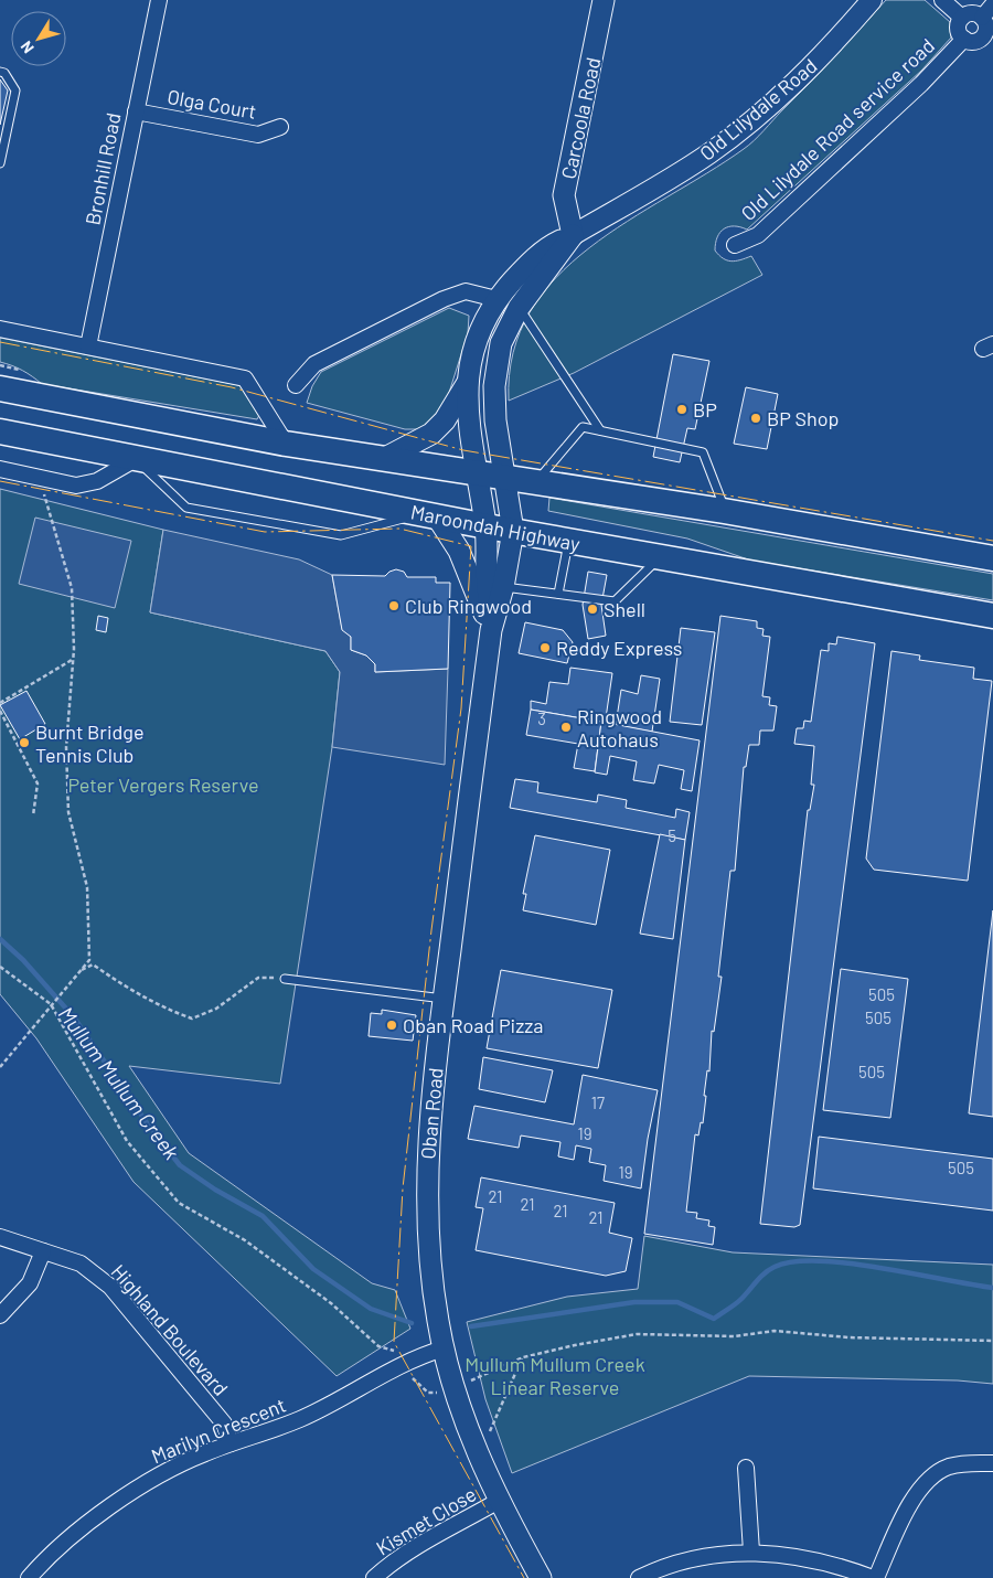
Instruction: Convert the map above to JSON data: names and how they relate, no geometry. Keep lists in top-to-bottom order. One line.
{"streets":{"highway":["Maroondah Highway"],"main road":["Old Lilydale Road","Carcoola Road","Oban Road"],"street":["Olga Court","Old Lilydale Road service road","Bronhill Road","Highland Boulevard","Marilyn Crescent","Kismet Close"]},"crossings":[["Olga Court","Bronhill Road"],["Old Lilydale Road","Carcoola Road"],["Old Lilydale Road","Oban Road"],["Maroondah Highway","Oban Road"],["Oban Road","Marilyn Crescent"],["Oban Road","Kismet Close"],["Highland Boulevard","Marilyn Crescent"]],"water":["Mullum Mullum Creek"],"parks":["Peter Vergers Reserve","Mullum Mullum Creek Linear Reserve"],"places":["BP","BP Shop","Club Ringwood","Shell","Reddy Express","Ringwood Autohaus","Burnt Bridge Tennis Club","Oban Road Pizza"],"house_numbers":["3","5","505","505","505","17","19","505","19","21","21","21","21"],"north":"bottom left"}
